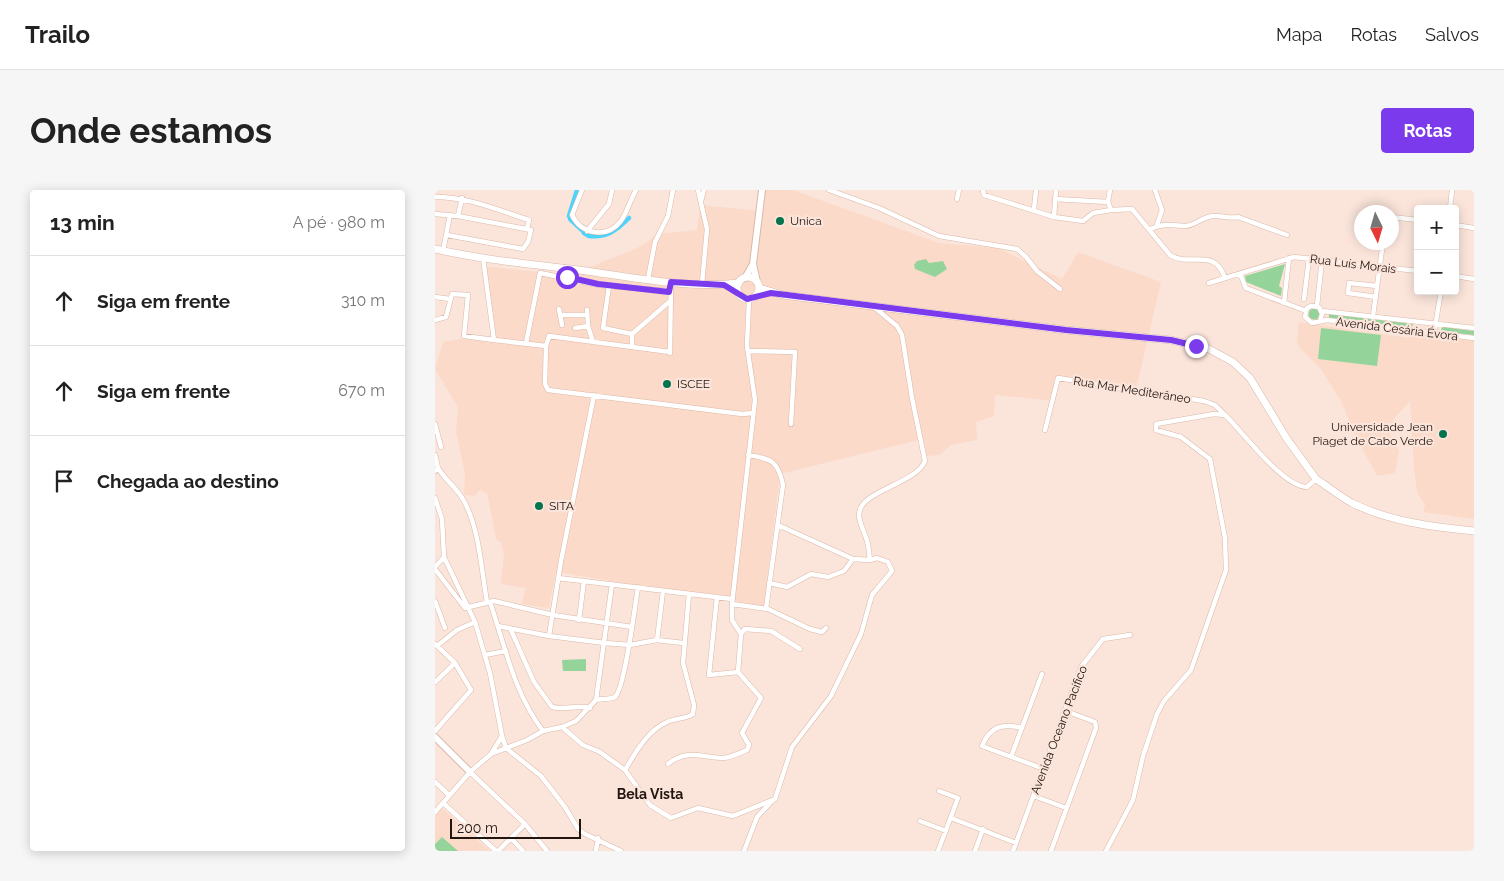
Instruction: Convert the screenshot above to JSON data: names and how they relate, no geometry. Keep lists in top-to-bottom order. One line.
{"streets":{"street":["Rua Luís Morais","Avenida Cesária Évora","Rua Mar Mediterâneo","Avenida Oceano Pacífico"]},"districts":["Bela Vista"],"places":["Unica","ISCEE","Universidade Jean Piaget de Cabo Verde","SITA"],"scale_bar":"200 m","north":"bottom","page":{"header":"Trailo","nav":["Mapa","Rotas","Salvos"],"buttons":"Rotas","title":"Onde estamos","heading":["13 min","A pé · 980 m"],"map_buttons":["+","−"],"list":[["Siga em frente","310 m"],["Siga em frente","670 m"],"Chegada ao destino"],"scale":"200 m"}}
